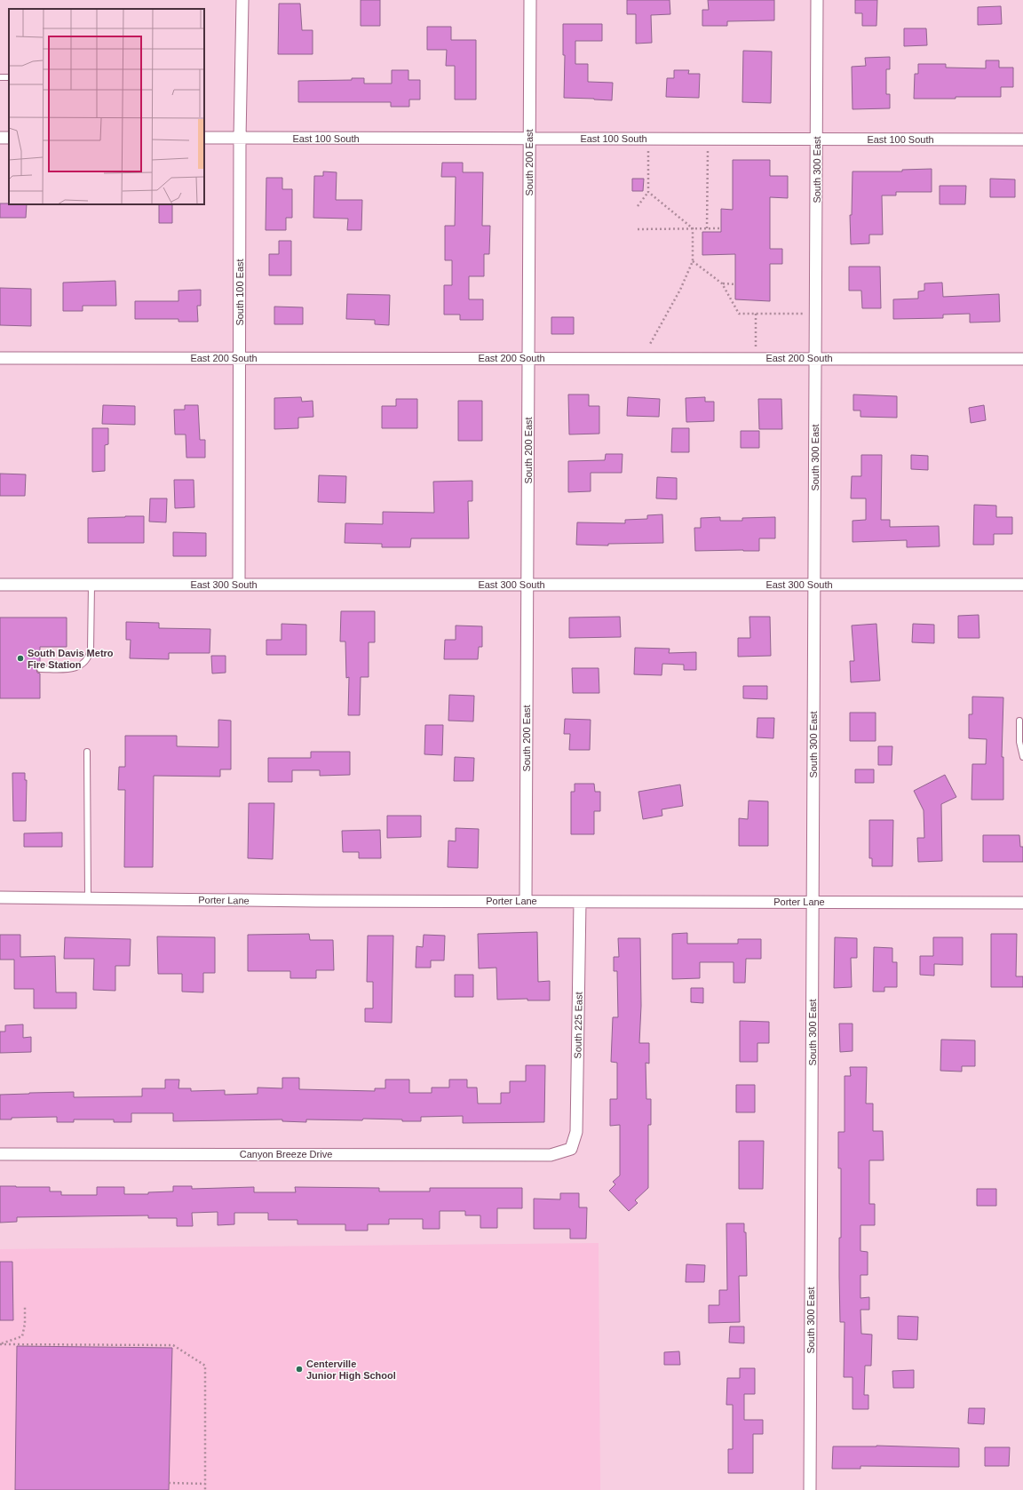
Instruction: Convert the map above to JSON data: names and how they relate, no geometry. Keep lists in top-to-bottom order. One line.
{"streets":{"street":["East 100 South","South 200 East","South 300 East","South 100 East","East 200 South","East 300 South","Porter Lane","South 225 East","Canyon Breeze Drive"]},"crossings":[["East 100 South","South 200 East"],["East 100 South","South 300 East"],["East 100 South","South 100 East"],["South 200 East","East 200 South"],["South 200 East","East 300 South"],["South 200 East","Porter Lane"],["South 300 East","East 200 South"],["South 300 East","East 300 South"],["South 300 East","Porter Lane"],["South 100 East","East 200 South"],["South 100 East","East 300 South"],["Porter Lane","South 225 East"],["South 225 East","Canyon Breeze Drive"]],"places":["South Davis Metro Fire Station","Centerville Junior High School"]}
